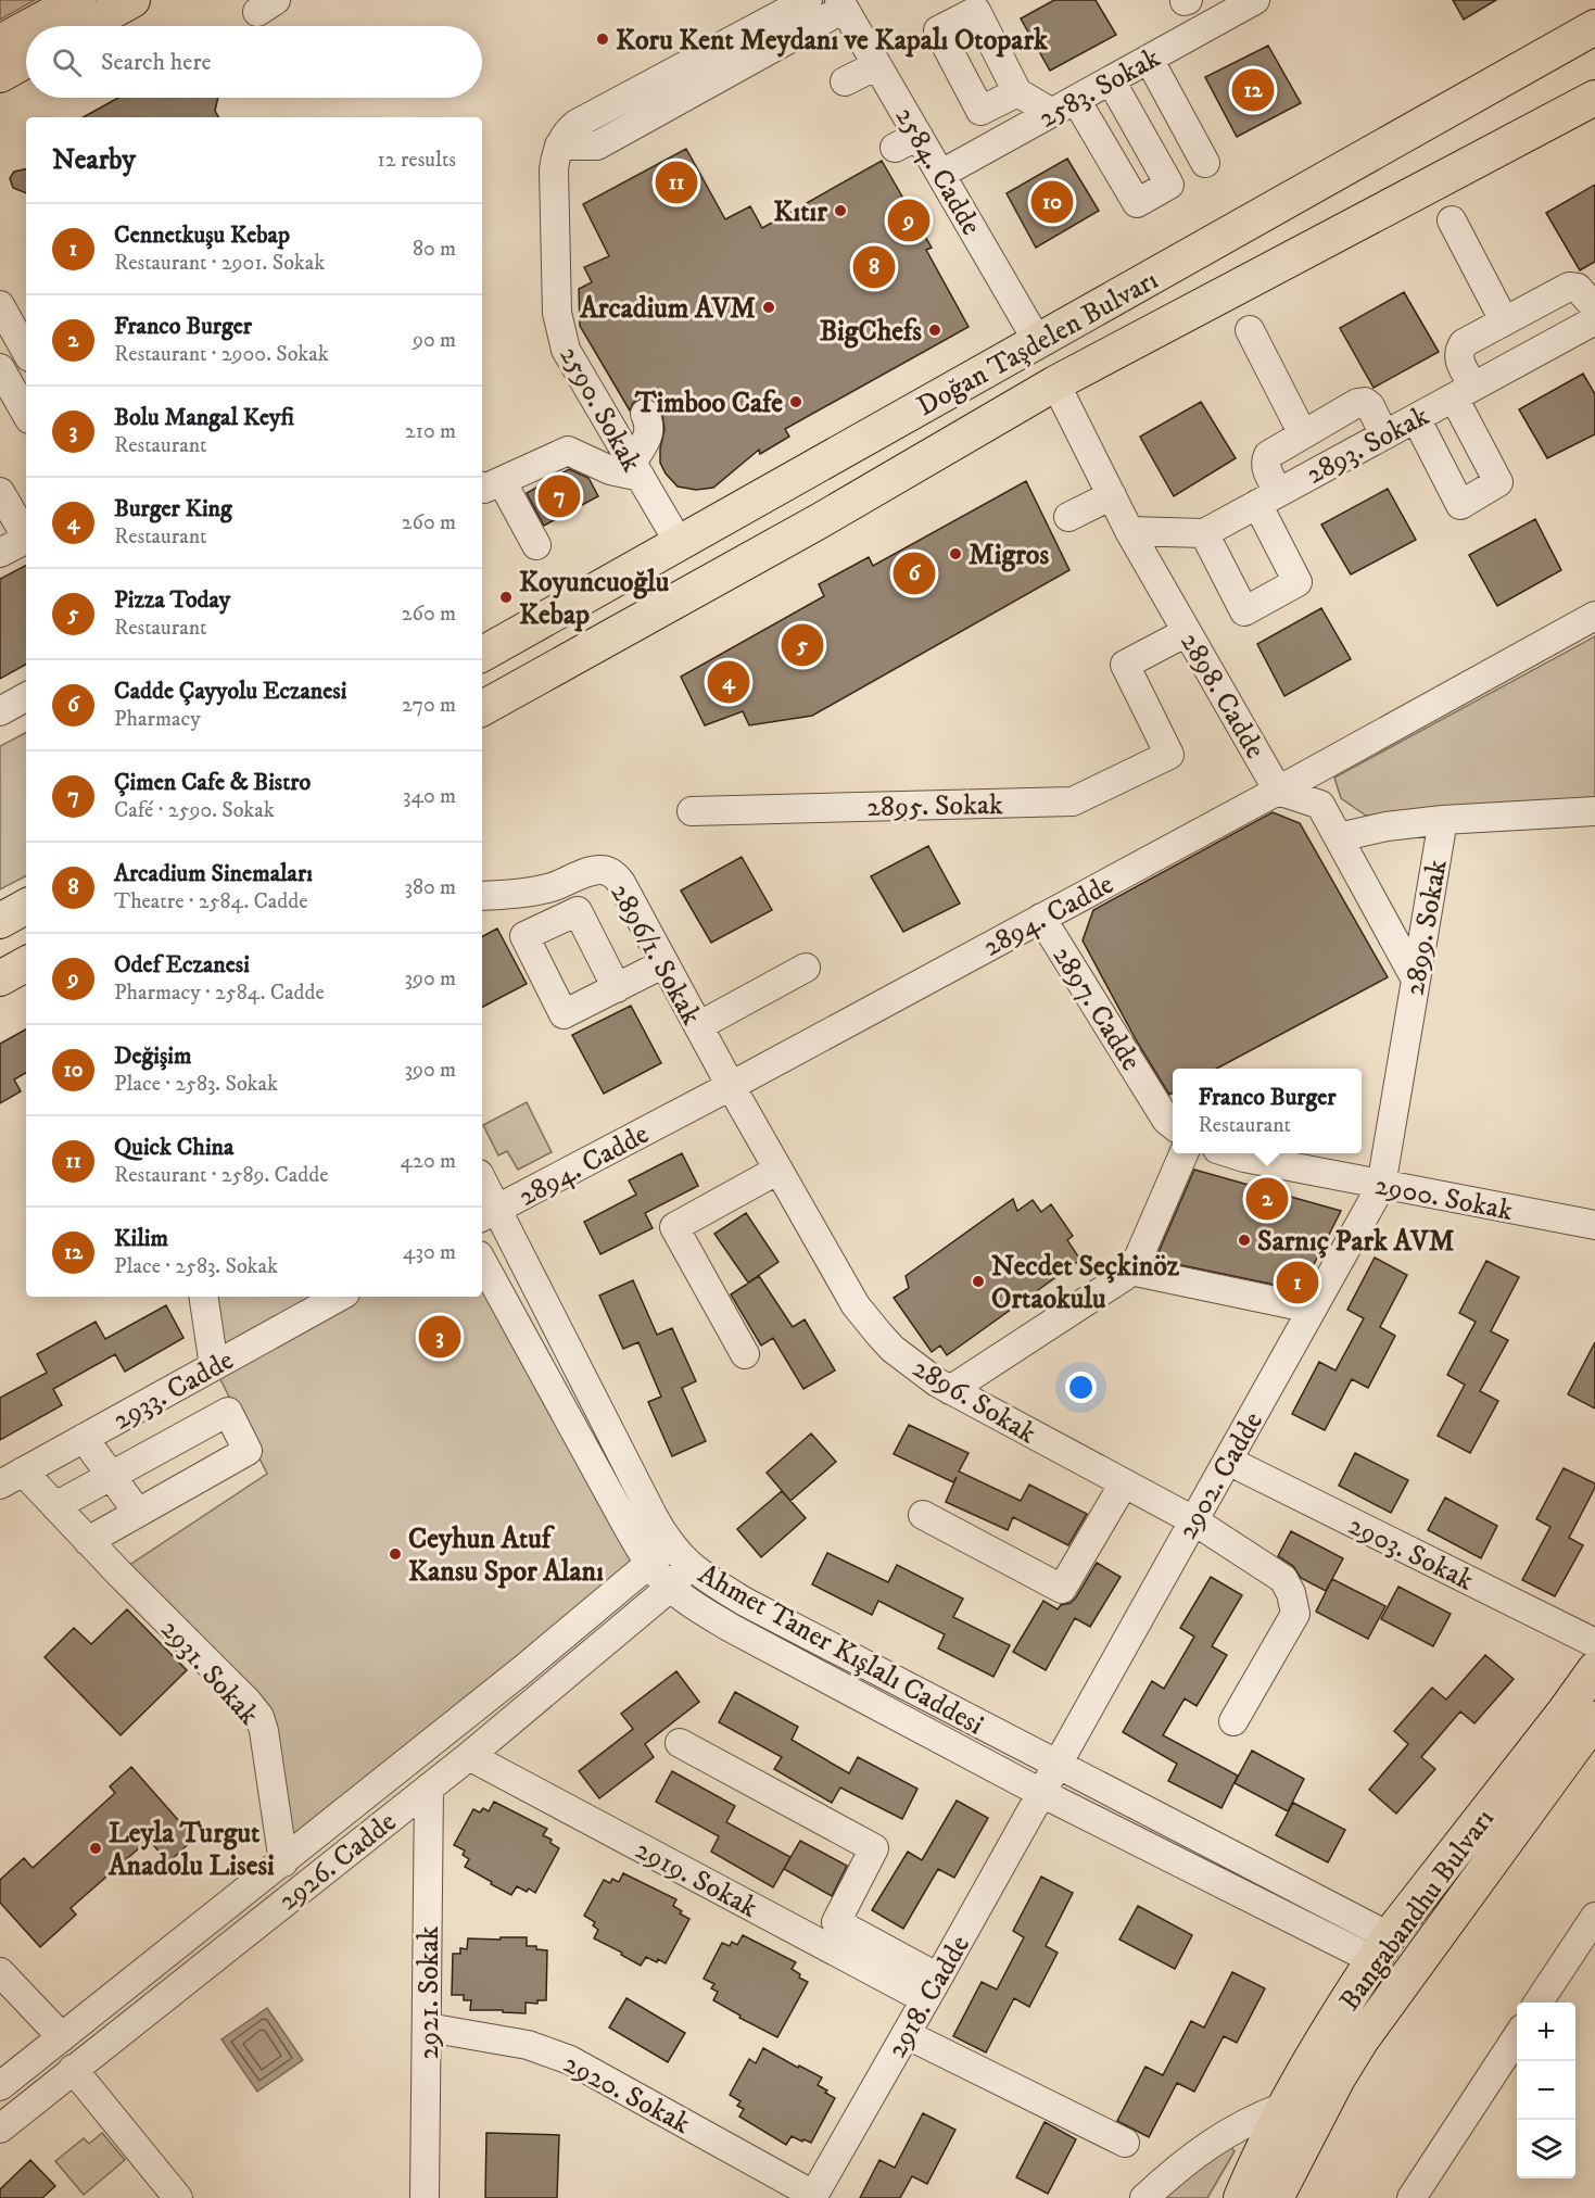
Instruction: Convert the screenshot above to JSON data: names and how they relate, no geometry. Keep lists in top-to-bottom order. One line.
{"streets":{"main road":["Doğan Taşdelen Bulvarı","Bangabandhu Bulvarı"],"street":["2583. Sokak","2584. Cadde","2590. Sokak","2893. Sokak","2898. Cadde","2895. Sokak","2894. Cadde","2899. Sokak","2896/1. Sokak","2897. Cadde","2900. Sokak","2933. Cadde","2896. Sokak","2902. Cadde","2903. Sokak","Ahmet Taner Kışlalı Caddesi","2931. Sokak","2926. Cadde","2919. Sokak","2921. Sokak","2918. Cadde","2920. Sokak"]},"crossings":[["2583. Sokak","2584. Cadde"],["2584. Cadde","Doğan Taşdelen Bulvarı"],["Doğan Taşdelen Bulvarı","2590. Sokak"],["Doğan Taşdelen Bulvarı","2898. Cadde"],["2898. Cadde","2895. Sokak"],["2898. Cadde","2894. Cadde"],["2898. Cadde","2899. Sokak"],["2894. Cadde","2896/1. Sokak"],["2894. Cadde","2897. Cadde"],["2894. Cadde","2896. Sokak"],["2894. Cadde","Ahmet Taner Kışlalı Caddesi"],["2899. Sokak","2900. Sokak"],["2899. Sokak","2902. Cadde"],["2896/1. Sokak","2896. Sokak"],["2900. Sokak","2902. Cadde"],["2933. Cadde","2931. Sokak"],["2896. Sokak","2902. Cadde"],["2902. Cadde","2903. Sokak"],["2902. Cadde","Ahmet Taner Kışlalı Caddesi"],["2902. Cadde","2918. Cadde"],["Ahmet Taner Kışlalı Caddesi","2926. Cadde"],["Ahmet Taner Kışlalı Caddesi","Bangabandhu Bulvarı"],["Ahmet Taner Kışlalı Caddesi","2918. Cadde"],["2931. Sokak","2926. Cadde"],["2926. Cadde","2919. Sokak"],["2926. Cadde","2921. Sokak"],["2919. Sokak","2918. Cadde"],["2921. Sokak","2920. Sokak"],["2918. Cadde","2920. Sokak"]],"places":["Koru Kent Meydanı ve Kapalı Otopark","Kıtır","Arcadium AVM","BigChefs","Timboo Cafe","Migros","Koyuncuoğlu Kebap","Sarnıç Park AVM","Necdet Seçkinöz Ortaokulu","Ceyhun Atuf Kansu Spor Alanı","Leyla Turgut Anadolu Lisesi"],"page":{"search":"Search here","pins":["12","11","10","9","8","7","6","5","4","2","1","3"],"heading":["Nearby","12 results"],"list":[{"mark":"1","name":"Cennetkuşu Kebap","note":"Restaurant · 2901. Sokak","value":"80 m"},{"mark":"2","name":"Franco Burger","note":"Restaurant · 2900. Sokak","value":"90 m"},{"mark":"3","name":"Bolu Mangal Keyfi","note":"Restaurant","value":"210 m"},{"mark":"4","name":"Burger King","note":"Restaurant","value":"260 m"},{"mark":"5","name":"Pizza Today","note":"Restaurant","value":"260 m"},{"mark":"6","name":"Cadde Çayyolu Eczanesi","note":"Pharmacy","value":"270 m"},{"mark":"7","name":"Çimen Cafe & Bistro","note":"Café · 2590. Sokak","value":"340 m"},{"mark":"8","name":"Arcadium Sinemaları","note":"Theatre · 2584. Cadde","value":"380 m"},{"mark":"9","name":"Odef Eczanesi","note":"Pharmacy · 2584. Cadde","value":"390 m"},{"mark":"10","name":"Değişim","note":"Place · 2583. Sokak","value":"390 m"},{"mark":"11","name":"Quick China","note":"Restaurant · 2589. Cadde","value":"420 m"},{"mark":"12","name":"Kilim","note":"Place · 2583. Sokak","value":"430 m"}],"popup":["Franco Burger","Restaurant"],"map_buttons":["+","−"]}}
